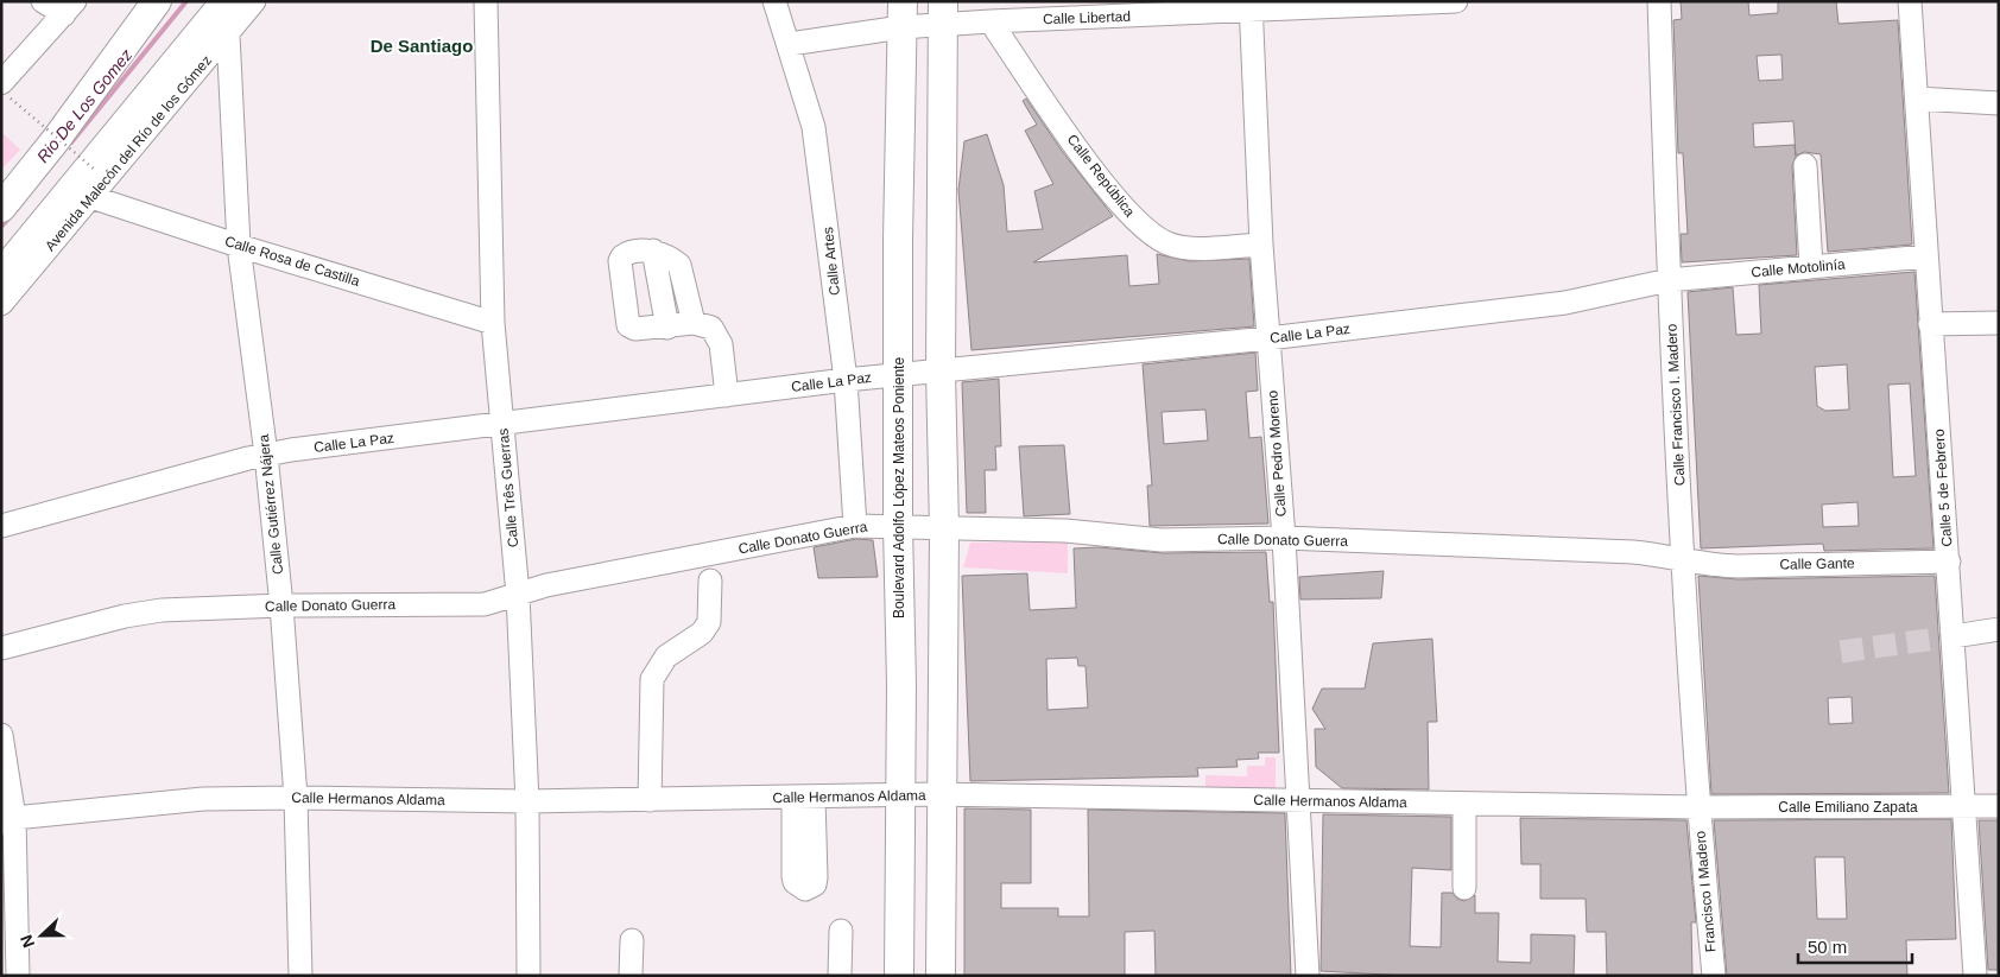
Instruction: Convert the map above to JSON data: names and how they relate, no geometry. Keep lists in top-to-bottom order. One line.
{"streets":{"main road":["Avenida Malecón del Río de los Gómez","Boulevard Adolfo López Mateos Poniente"],"street":["Calle Libertad","Calle República","Calle Rosa de Castilla","Calle Artes","Calle Motolinía","Calle La Paz","Calle Francisco I. Madero","Calle Pedro Moreno","Calle Três Guerras","Calle 5 de Febrero","Calle Gutiérrez Nájera","Calle Donato Guerra","Calle Gante","Calle Hermanos Aldama","Calle Emiliano Zapata","Francisco I Madero"]},"crossings":[["Calle Libertad","Calle República"],["Calle Libertad","Calle Artes"],["Calle Libertad","Calle Pedro Moreno"],["Calle Libertad","Boulevard Adolfo López Mateos Poniente"],["Avenida Malecón del Río de los Gómez","Calle Rosa de Castilla"],["Avenida Malecón del Río de los Gómez","Calle Gutiérrez Nájera"],["Calle República","Calle Pedro Moreno"],["Calle Rosa de Castilla","Calle Três Guerras"],["Calle Rosa de Castilla","Calle Gutiérrez Nájera"],["Calle Artes","Calle La Paz"],["Calle Artes","Calle Donato Guerra"],["Calle Motolinía","Calle La Paz"],["Calle Motolinía","Calle Francisco I. Madero"],["Calle Motolinía","Calle 5 de Febrero"],["Calle La Paz","Calle Francisco I. Madero"],["Calle La Paz","Calle Pedro Moreno"],["Calle La Paz","Calle Três Guerras"],["Calle La Paz","Boulevard Adolfo López Mateos Poniente"],["Calle La Paz","Calle Gutiérrez Nájera"],["Calle Francisco I. Madero","Calle Donato Guerra"],["Calle Francisco I. Madero","Calle Gante"],["Calle Francisco I. Madero","Calle Hermanos Aldama"],["Calle Francisco I. Madero","Calle Emiliano Zapata"],["Calle Francisco I. Madero","Francisco I Madero"],["Calle Pedro Moreno","Calle Donato Guerra"],["Calle Pedro Moreno","Calle Hermanos Aldama"],["Calle Três Guerras","Calle Donato Guerra"],["Calle Três Guerras","Calle Hermanos Aldama"],["Boulevard Adolfo López Mateos Poniente","Calle Donato Guerra"],["Boulevard Adolfo López Mateos Poniente","Calle Hermanos Aldama"],["Calle 5 de Febrero","Calle Gante"],["Calle 5 de Febrero","Calle Emiliano Zapata"],["Calle Gutiérrez Nájera","Calle Donato Guerra"],["Calle Gutiérrez Nájera","Calle Hermanos Aldama"],["Calle Donato Guerra","Calle Gante"],["Calle Hermanos Aldama","Calle Emiliano Zapata"],["Calle Hermanos Aldama","Francisco I Madero"],["Calle Emiliano Zapata","Francisco I Madero"]],"districts":["De Santiago"],"water":["Rio De Los Gomez"],"scale_bar":"50 m","north":"left"}
